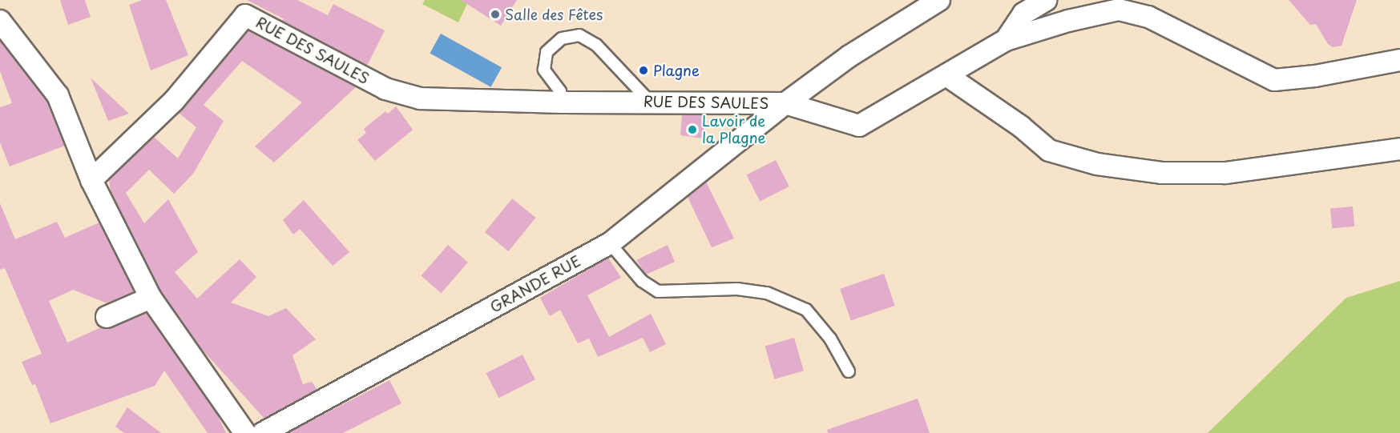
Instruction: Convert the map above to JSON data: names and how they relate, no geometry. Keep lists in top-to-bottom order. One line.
{"streets":{"street":["RUE DES SAULES","GRANDE RUE"]},"crossings":[["RUE DES SAULES","GRANDE RUE"]],"places":["Salle des Fêtes","Plagne","Lavoir de la Plagne"]}
